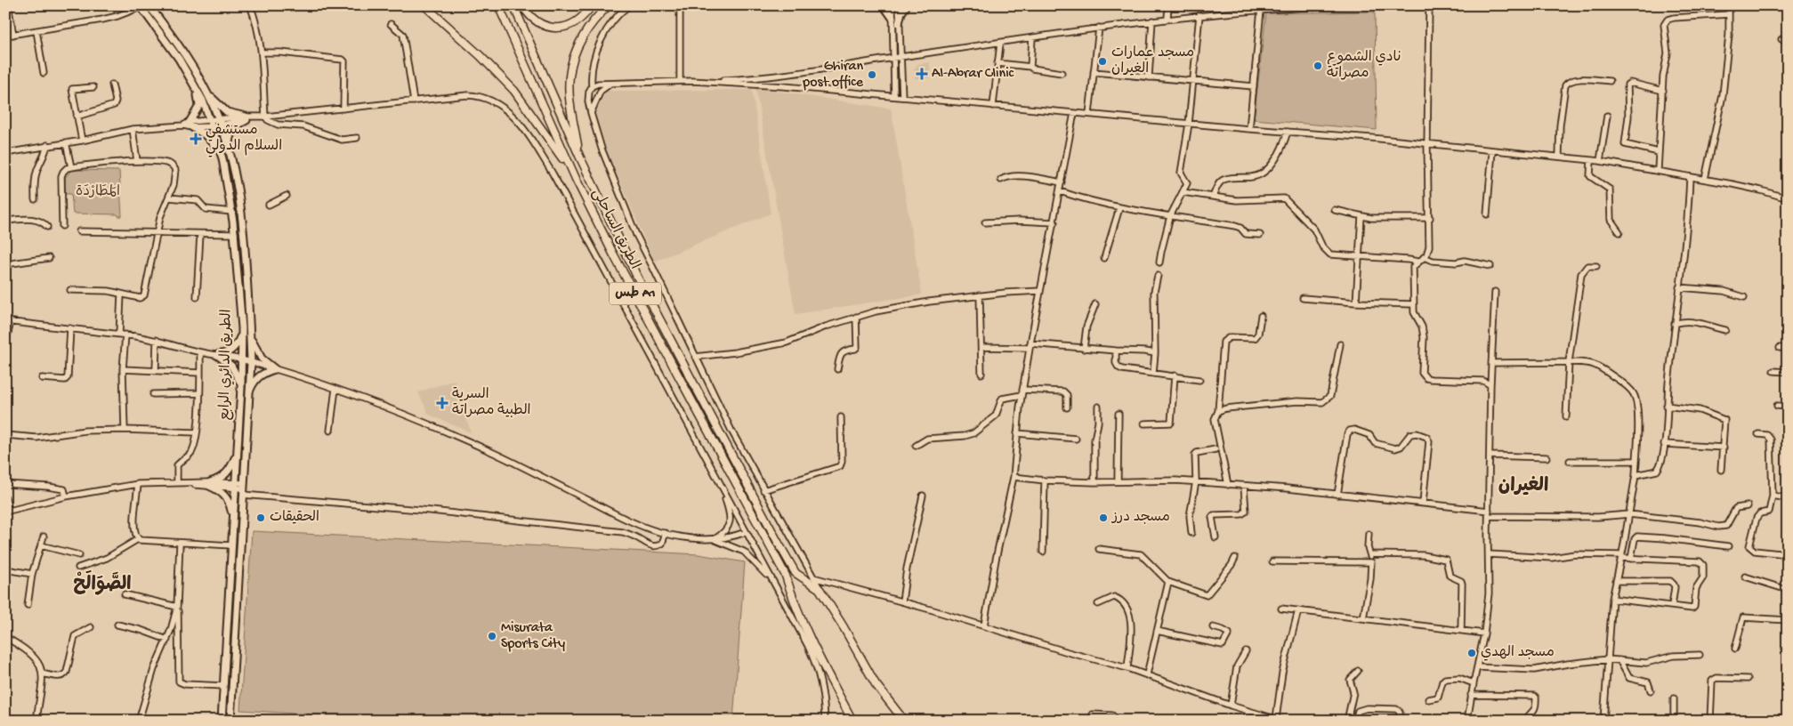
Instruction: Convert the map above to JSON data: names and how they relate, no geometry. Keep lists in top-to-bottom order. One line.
{"streets":{"highway":["الطريق الساحلى","طس A1"],"main road":["الطريق الدائري الرابع"]},"districts":["الغيران","الصَّوَالَحْ"],"parks":["المَطَارْدَة"],"places":{"other":["مسجد عمارات الغيران","نادي الشموع مصراتة","Ghiran post office","الحقيقات","مسجد درز","Misurata Sports City","مسجد الهدي"],"health":["Al-Abrar Clinic","مستشفي السلام الدولي","السرية الطبية مصراتة"]}}
